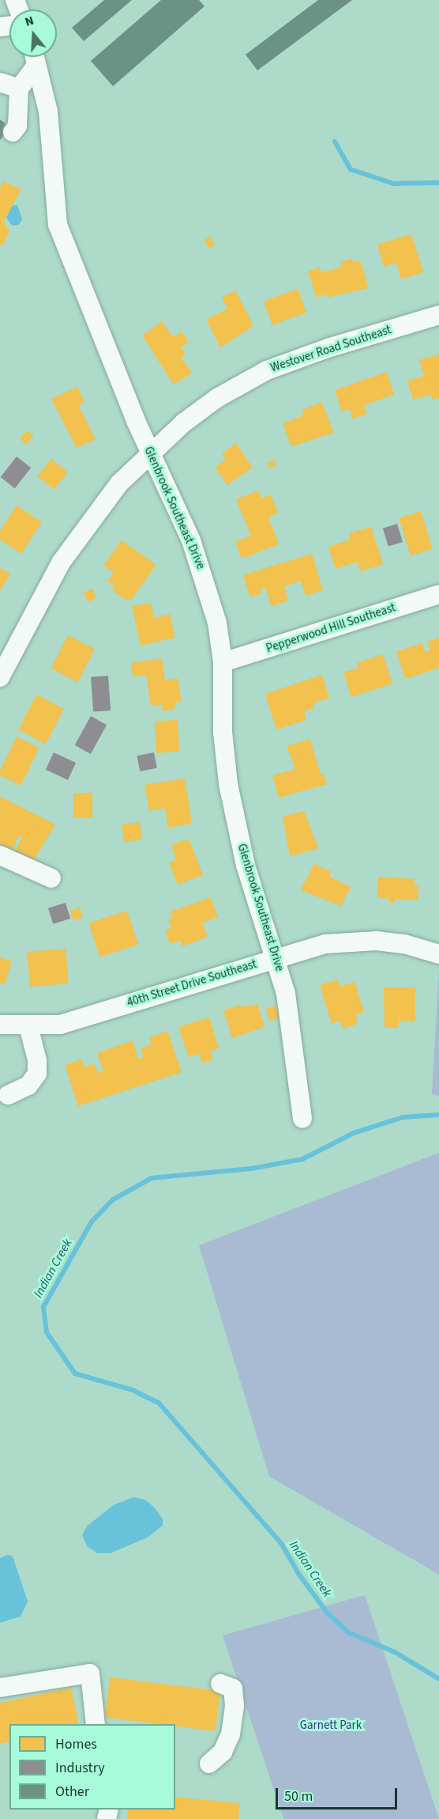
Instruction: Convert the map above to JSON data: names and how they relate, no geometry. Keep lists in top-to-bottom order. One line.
{"streets":{"street":["Westover Road Southeast","Glenbrook Southeast Drive","Pepperwood Hill Southeast","40th Street Drive Southeast"]},"crossings":[["Westover Road Southeast","Glenbrook Southeast Drive"],["Glenbrook Southeast Drive","Pepperwood Hill Southeast"],["Glenbrook Southeast Drive","40th Street Drive Southeast"]],"water":["Indian Creek"],"parks":["Garnett Park"],"legend":["Homes","Industry","Other"],"scale_bar":"50 m","north":"top"}
